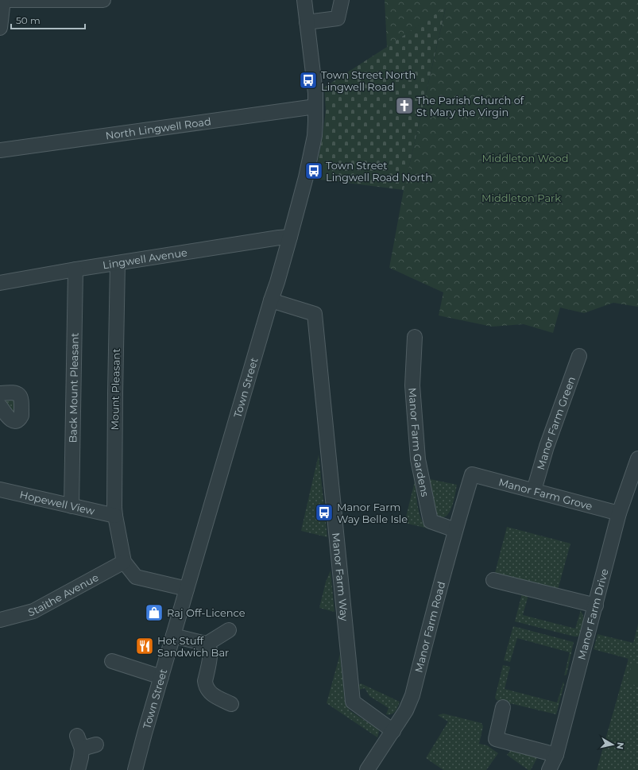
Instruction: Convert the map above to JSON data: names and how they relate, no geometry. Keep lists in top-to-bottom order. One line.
{"streets":{"street":["North Lingwell Road","Lingwell Avenue","Back Mount Pleasant","Town Street","Mount Pleasant","Manor Farm Green","Manor Farm Gardens","Manor Farm Grove","Hopewell View","Manor Farm Way","Staithe Avenue","Manor Farm Drive","Manor Farm Road"]},"crossings":[["North Lingwell Road","Town Street"],["Lingwell Avenue","Back Mount Pleasant"],["Lingwell Avenue","Town Street"],["Lingwell Avenue","Mount Pleasant"],["Back Mount Pleasant","Hopewell View"],["Town Street","Manor Farm Way"],["Mount Pleasant","Hopewell View"],["Mount Pleasant","Staithe Avenue"],["Manor Farm Green","Manor Farm Grove"],["Manor Farm Gardens","Manor Farm Road"],["Manor Farm Grove","Manor Farm Drive"],["Manor Farm Grove","Manor Farm Road"],["Manor Farm Way","Manor Farm Road"]],"parks":["Middleton Wood","Middleton Park"],"places":{"bus stop":["Town Street North Lingwell Road","Town Street Lingwell Road North","Manor Farm Way Belle Isle"],"church":["The Parish Church of St Mary the Virgin"],"shop":["Raj Off-Licence"],"restaurant":["Hot Stuff Sandwich Bar"]},"scale_bar":"50 m","north":"right"}
